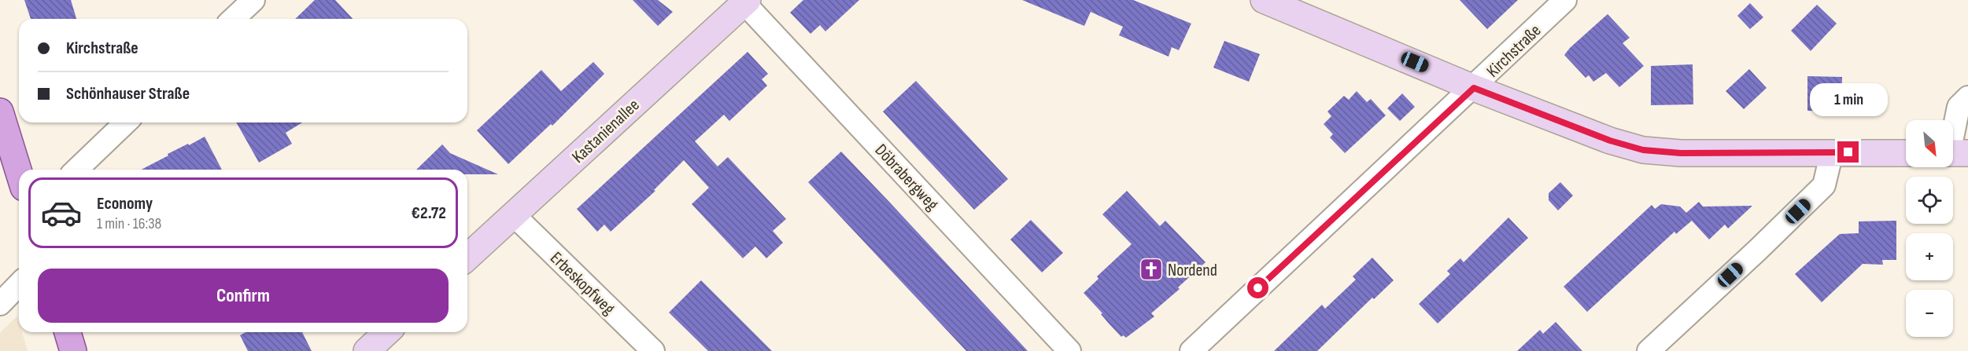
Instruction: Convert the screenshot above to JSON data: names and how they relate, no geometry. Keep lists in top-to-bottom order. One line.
{"streets":{"street":["Kirchstraße","Kastanienallee","Döbrabergweg","Erbeskopfweg"]},"crossings":[["Kastanienallee","Döbrabergweg"],["Kastanienallee","Erbeskopfweg"]],"places":{"church":["Nordend"]},"north":"bottom right","page":{"banner":["Kirchstraße","Schönhauser Straße"],"bubble":"1 min","map_buttons":["+","−"],"list":[{"name":"Economy","note":"1 min · 16:38","value":"€2.72"}],"buttons":"Confirm"}}
